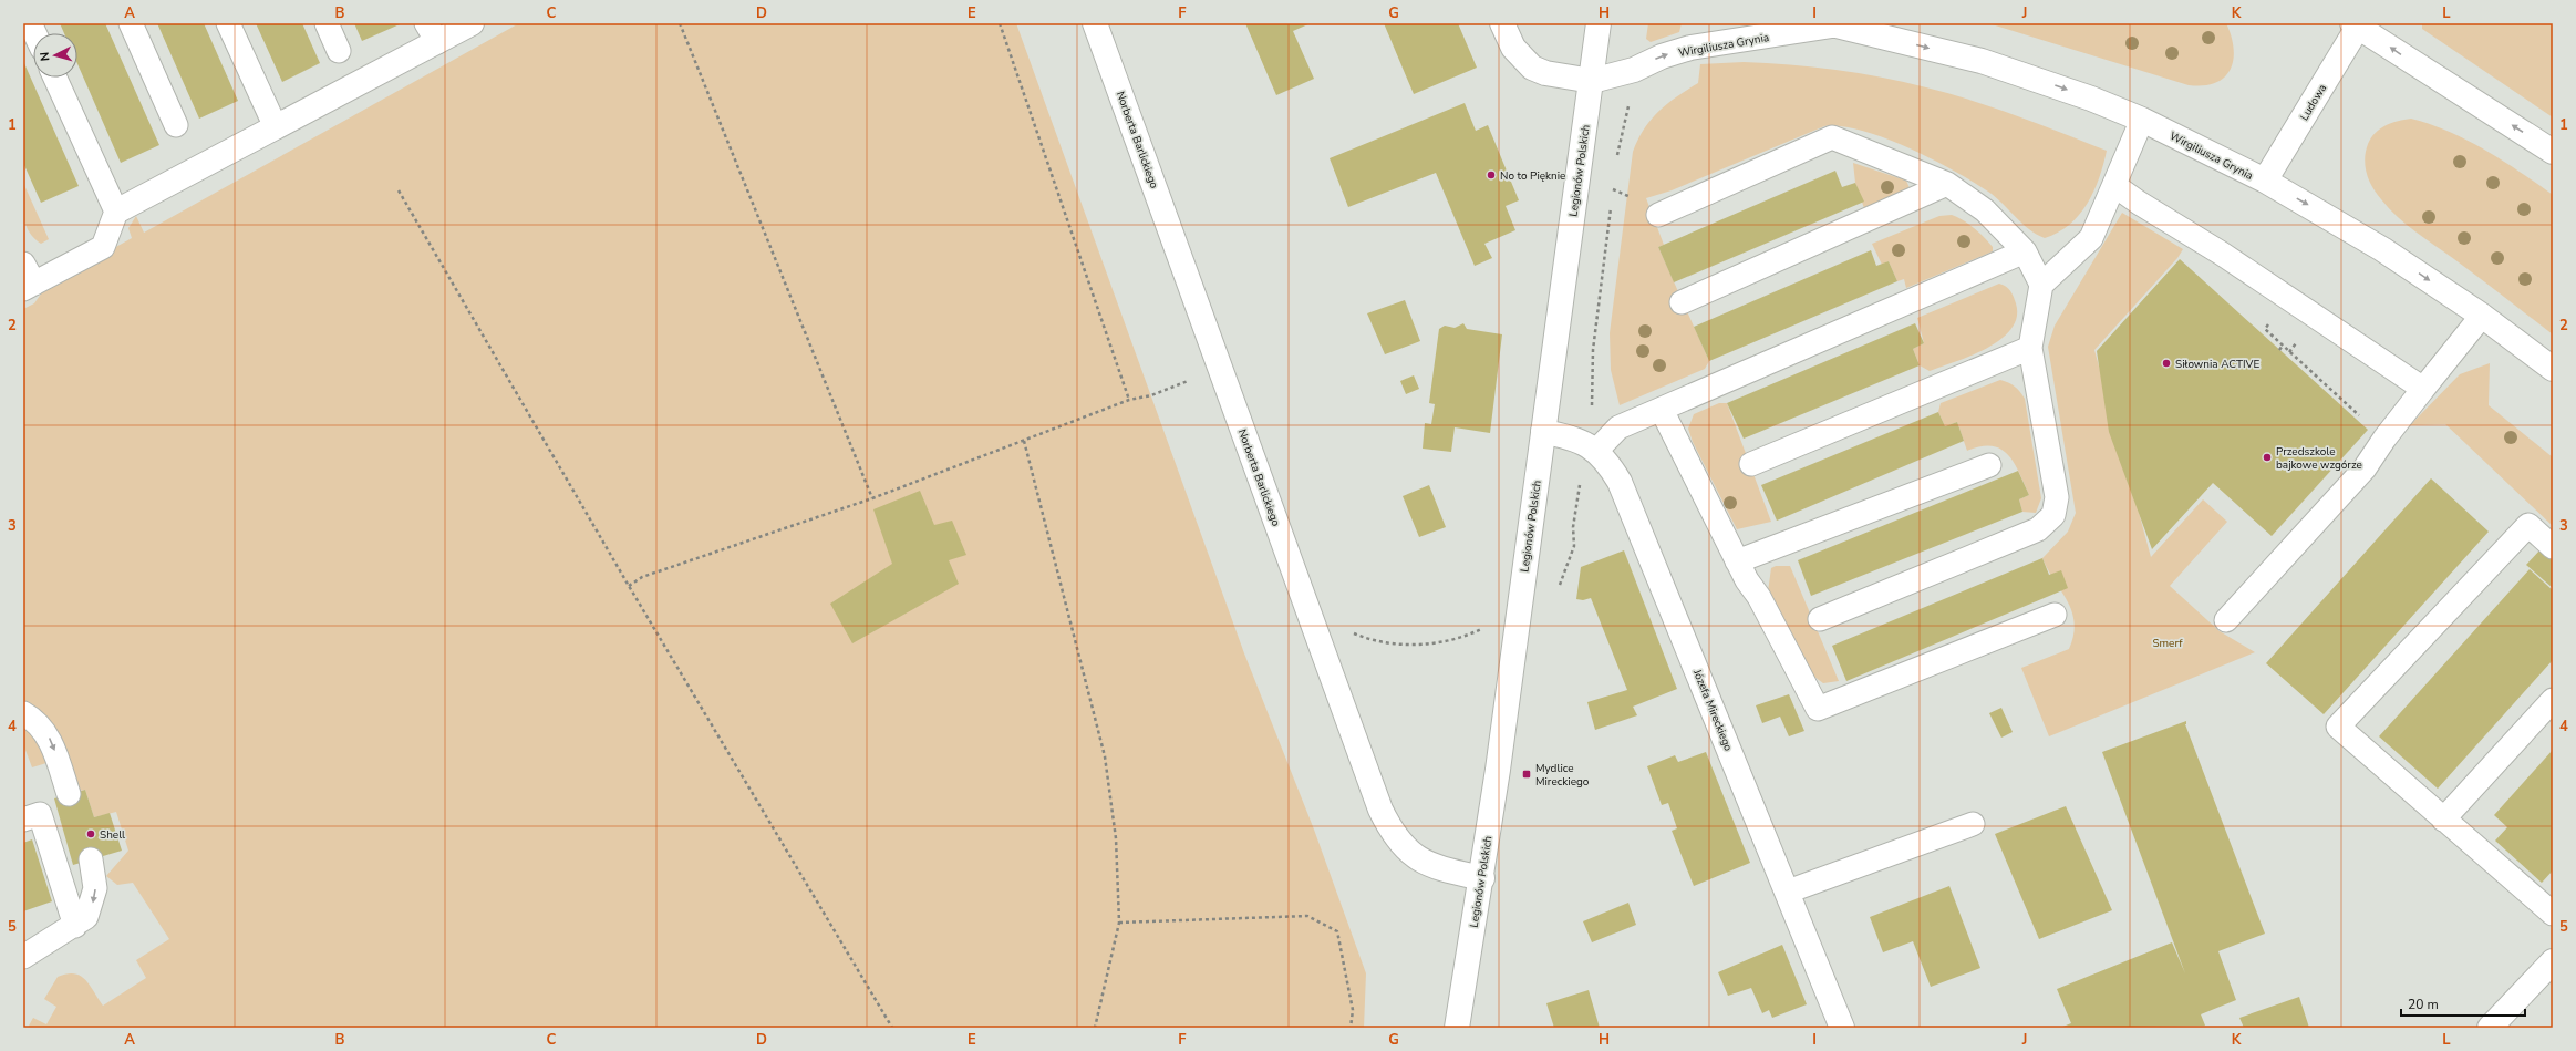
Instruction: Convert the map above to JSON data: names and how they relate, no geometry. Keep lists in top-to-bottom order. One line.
{"streets":{"street":["Wirgiliusza Grynia","Ludowa","Norberta Barlickiego","Legionów Polskich","Józefa Mireckiego"]},"crossings":[["Wirgiliusza Grynia","Ludowa"],["Wirgiliusza Grynia","Legionów Polskich"],["Norberta Barlickiego","Legionów Polskich"],["Legionów Polskich","Józefa Mireckiego"]],"one_way":["Wirgiliusza Grynia"],"parks":["Smerf"],"places":{"other":["No to Pięknie","Siłownia ACTIVE","Przedszkole bajkowe wzgórze","Shell"],"transit":["Mydlice Mireckiego"]},"scale_bar":"20 m","north":"left","grid":{"columns":["A","B","C","D","E","F","G","H","I","J","K","L"],"rows":["1","2","3","4","5"]}}
